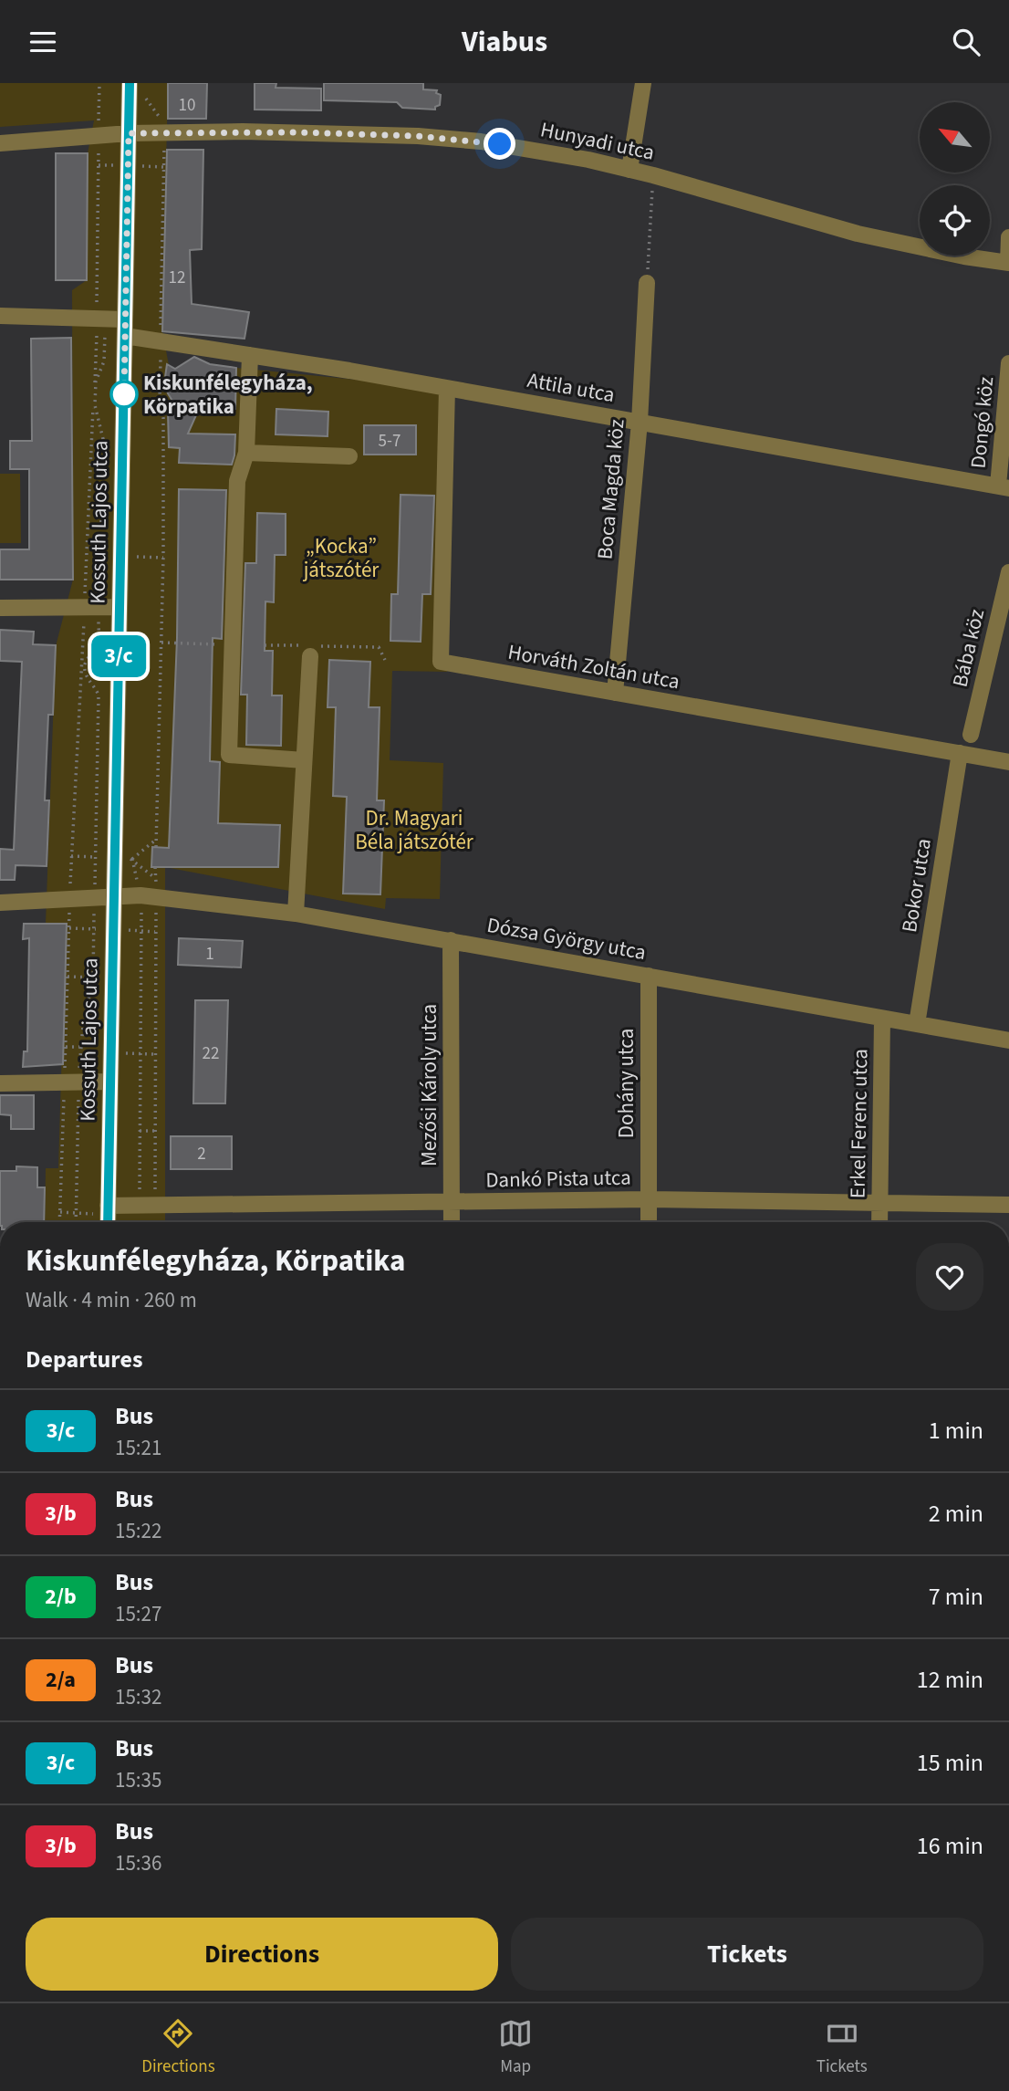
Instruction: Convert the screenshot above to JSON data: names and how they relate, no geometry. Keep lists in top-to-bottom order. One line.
{"streets":{"street":["Hunyadi utca","Attila utca","Dongó köz","Boca Magda köz","Kossuth Lajos utca","Bába köz","Horváth Zoltán utca","Bokor utca","Dózsa György utca","Dohány utca","Mezősi Károly utca","Erkel Ferenc utca","Dankó Pista utca"]},"crossings":[["Hunyadi utca","Kossuth Lajos utca"],["Attila utca","Dongó köz"],["Attila utca","Boca Magda köz"],["Attila utca","Kossuth Lajos utca"],["Attila utca","Horváth Zoltán utca"],["Boca Magda köz","Horváth Zoltán utca"],["Kossuth Lajos utca","Dózsa György utca"],["Kossuth Lajos utca","Dankó Pista utca"],["Horváth Zoltán utca","Bokor utca"],["Bokor utca","Dózsa György utca"],["Dózsa György utca","Dohány utca"],["Dózsa György utca","Mezősi Károly utca"],["Dózsa György utca","Erkel Ferenc utca"],["Dohány utca","Dankó Pista utca"],["Mezősi Károly utca","Dankó Pista utca"],["Erkel Ferenc utca","Dankó Pista utca"]],"parks":["„Kocka” játszótér","Dr. Magyari Béla játszótér"],"places":["Kiskunfélegyháza, Körpatika"],"lines":["bus line 3/c"],"house_numbers":["10","12","5-7","1","22","2"],"north":"top left","page":{"header":"Viabus","on_map":"3/c","heading":[["Kiskunfélegyháza, Körpatika","Walk · 4 min · 260 m"],"Departures"],"list":[{"mark":"3/c","name":"Bus","note":"15:21","value":"1 min"},{"mark":"3/b","name":"Bus","note":"15:22","value":"2 min"},{"mark":"2/b","name":"Bus","note":"15:27","value":"7 min"},{"mark":"2/a","name":"Bus","note":"15:32","value":"12 min"},{"mark":"3/c","name":"Bus","note":"15:35","value":"15 min"},{"mark":"3/b","name":"Bus","note":"15:36","value":"16 min"}],"buttons":["Directions","Tickets"],"tabs":["Directions","Map","Tickets"]}}
